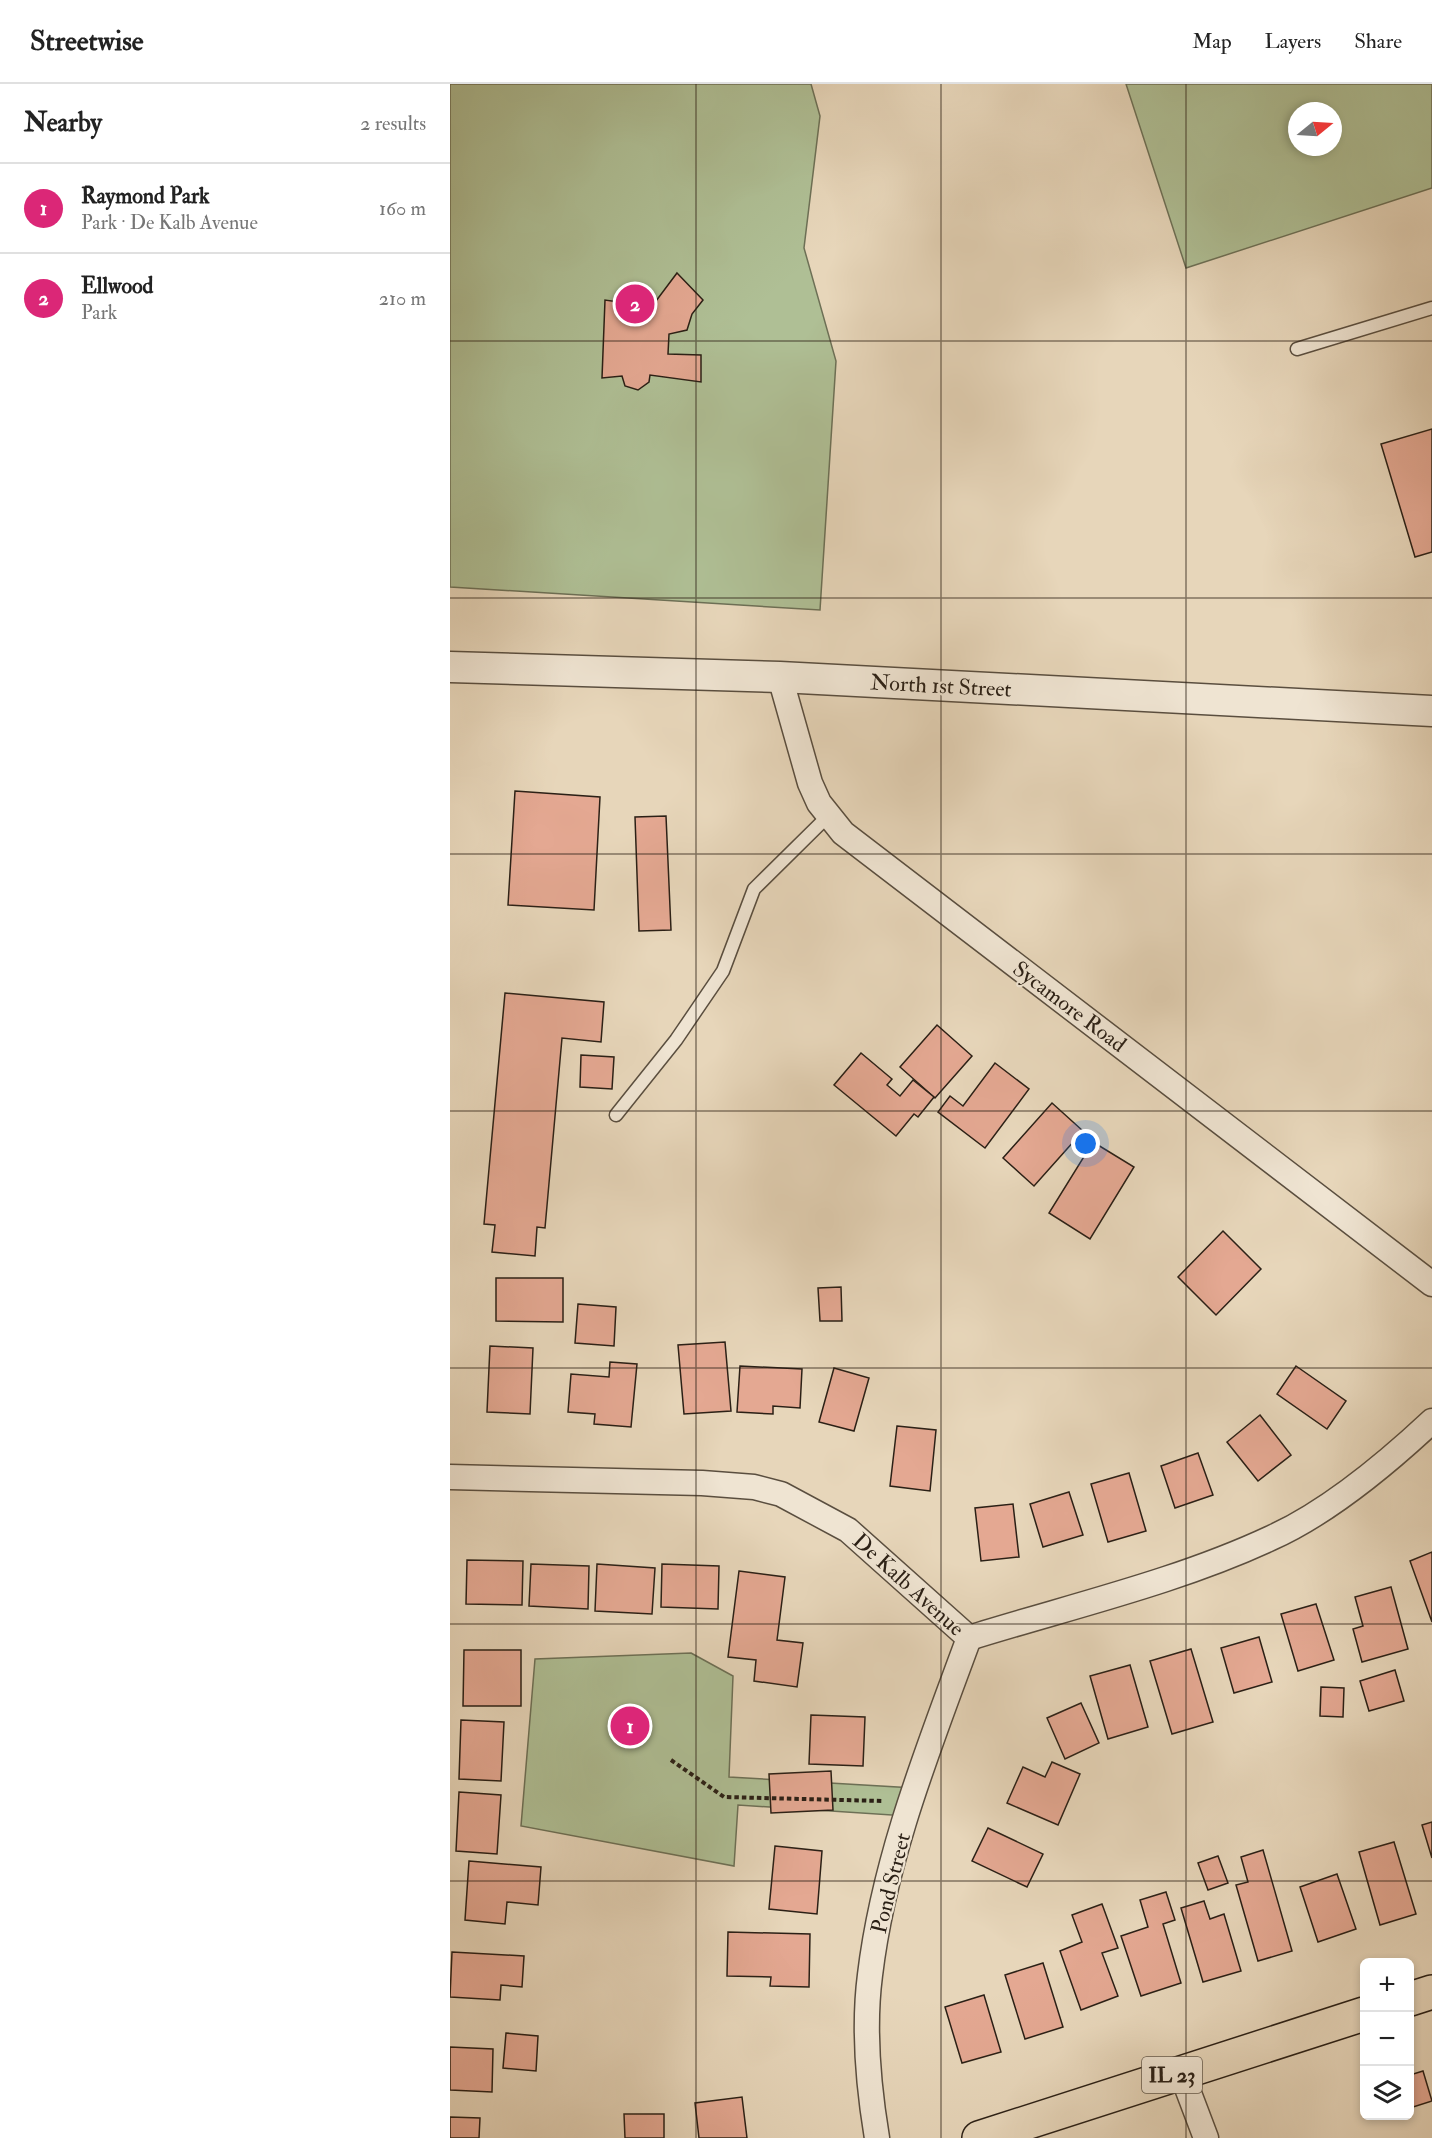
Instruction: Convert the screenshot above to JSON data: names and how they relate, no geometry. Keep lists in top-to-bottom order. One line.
{"streets":{"main road":["IL 23"],"street":["North 1st Street","Sycamore Road","De Kalb Avenue","Pond Street"]},"crossings":[["North 1st Street","Sycamore Road"],["De Kalb Avenue","Pond Street"]],"north":"right","page":{"header":"Streetwise","nav":["Map","Layers","Share"],"heading":["Nearby","2 results"],"list":[{"mark":"1","name":"Raymond Park","note":"Park · De Kalb Avenue","value":"160 m"},{"mark":"2","name":"Ellwood","note":"Park","value":"210 m"}],"pins":["2","1"],"map_buttons":["+","−"]}}
